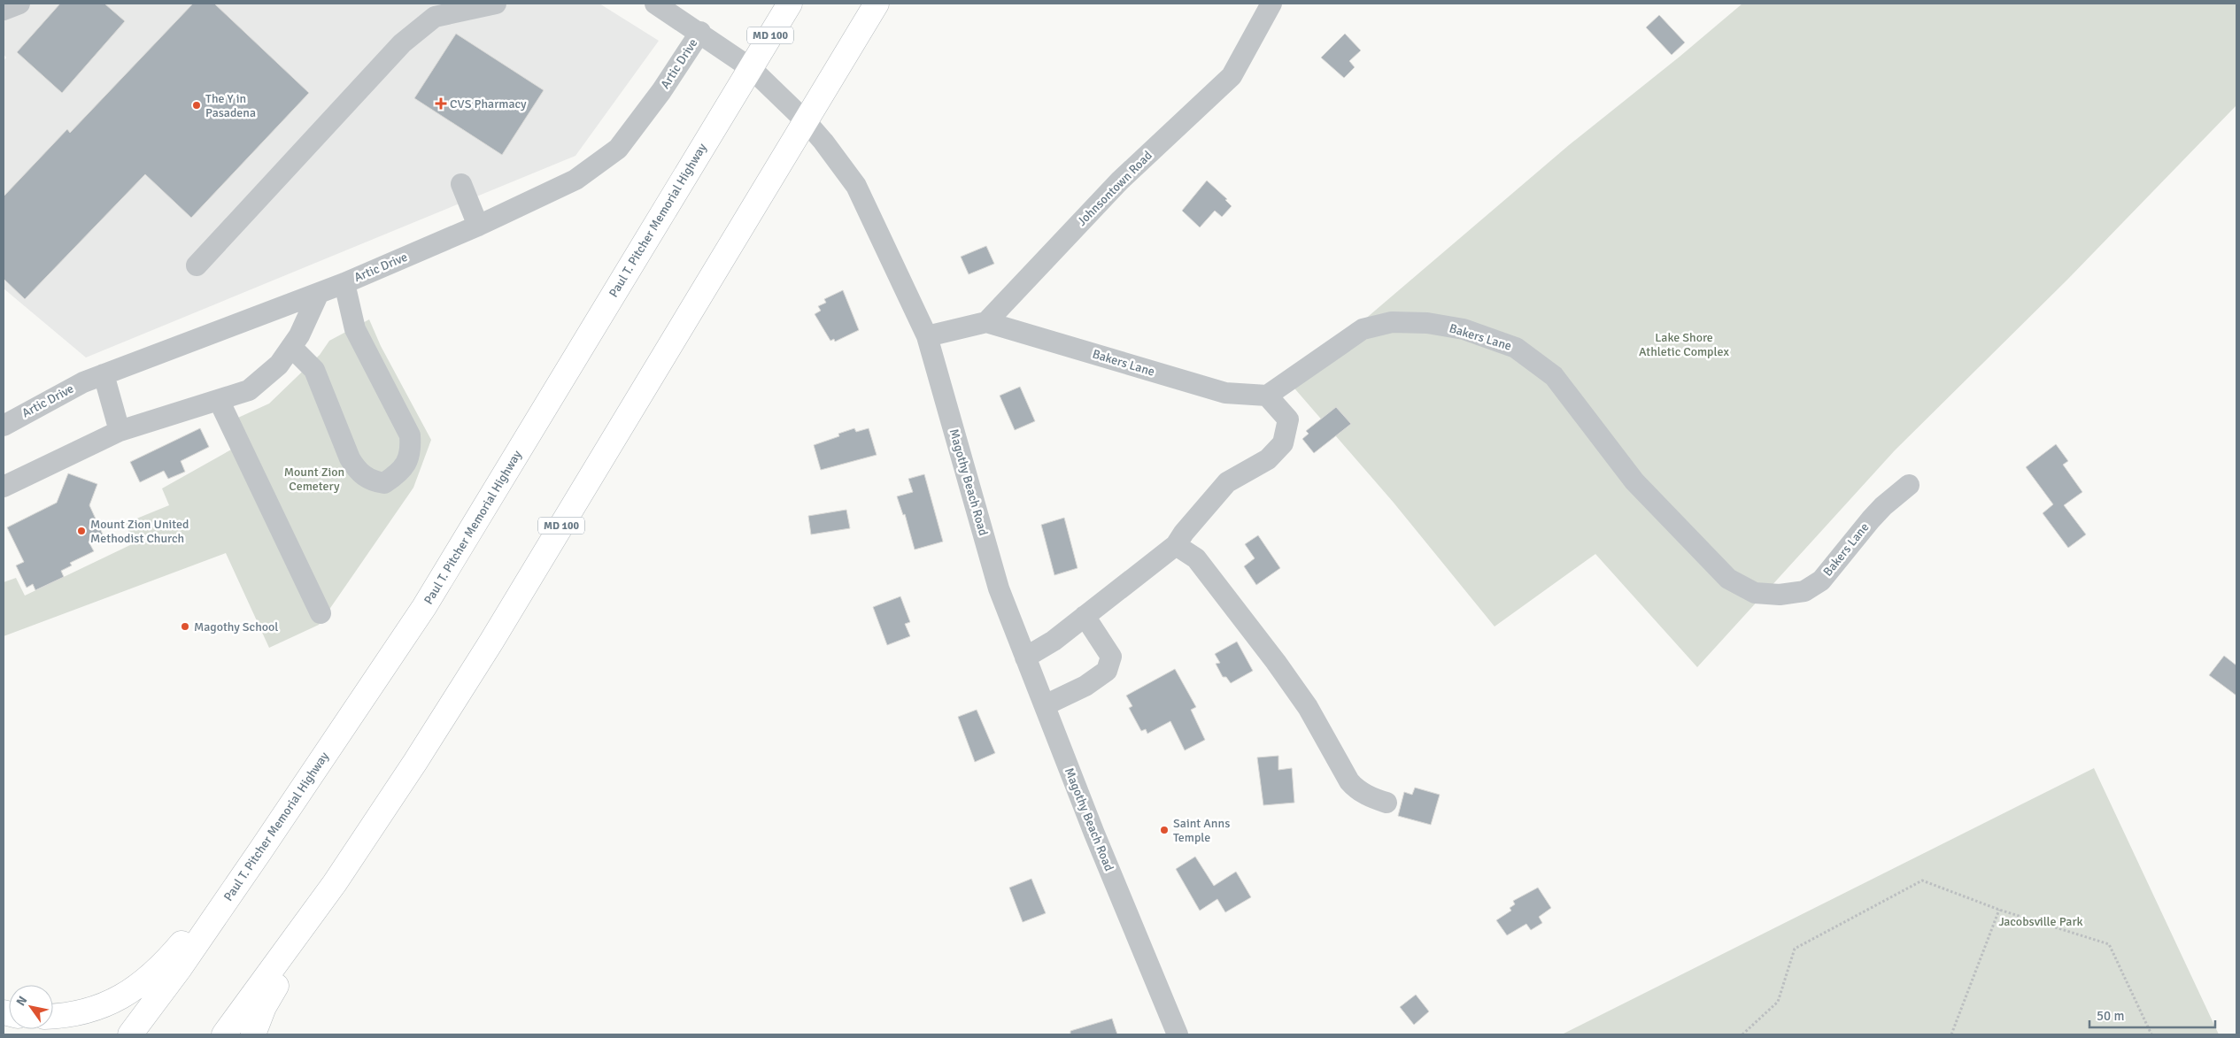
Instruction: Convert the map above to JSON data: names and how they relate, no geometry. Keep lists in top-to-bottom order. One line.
{"streets":{"main road":["MD 100","Paul T. Pitcher Memorial Highway"],"street":["Artic Drive","Johnsontown Road","Bakers Lane","Magothy Beach Road"]},"crossings":[["MD 100","Magothy Beach Road"],["Artic Drive","Magothy Beach Road"],["Johnsontown Road","Bakers Lane"],["Paul T. Pitcher Memorial Highway","Magothy Beach Road"]],"parks":["Lake Shore Athletic Complex","Mount Zion Cemetery","Jacobsville Park"],"places":{"health":["CVS Pharmacy"],"other":["The Y in Pasadena","Mount Zion United Methodist Church","Magothy School","Saint Anns Temple"]},"scale_bar":"50 m","north":"top left"}
